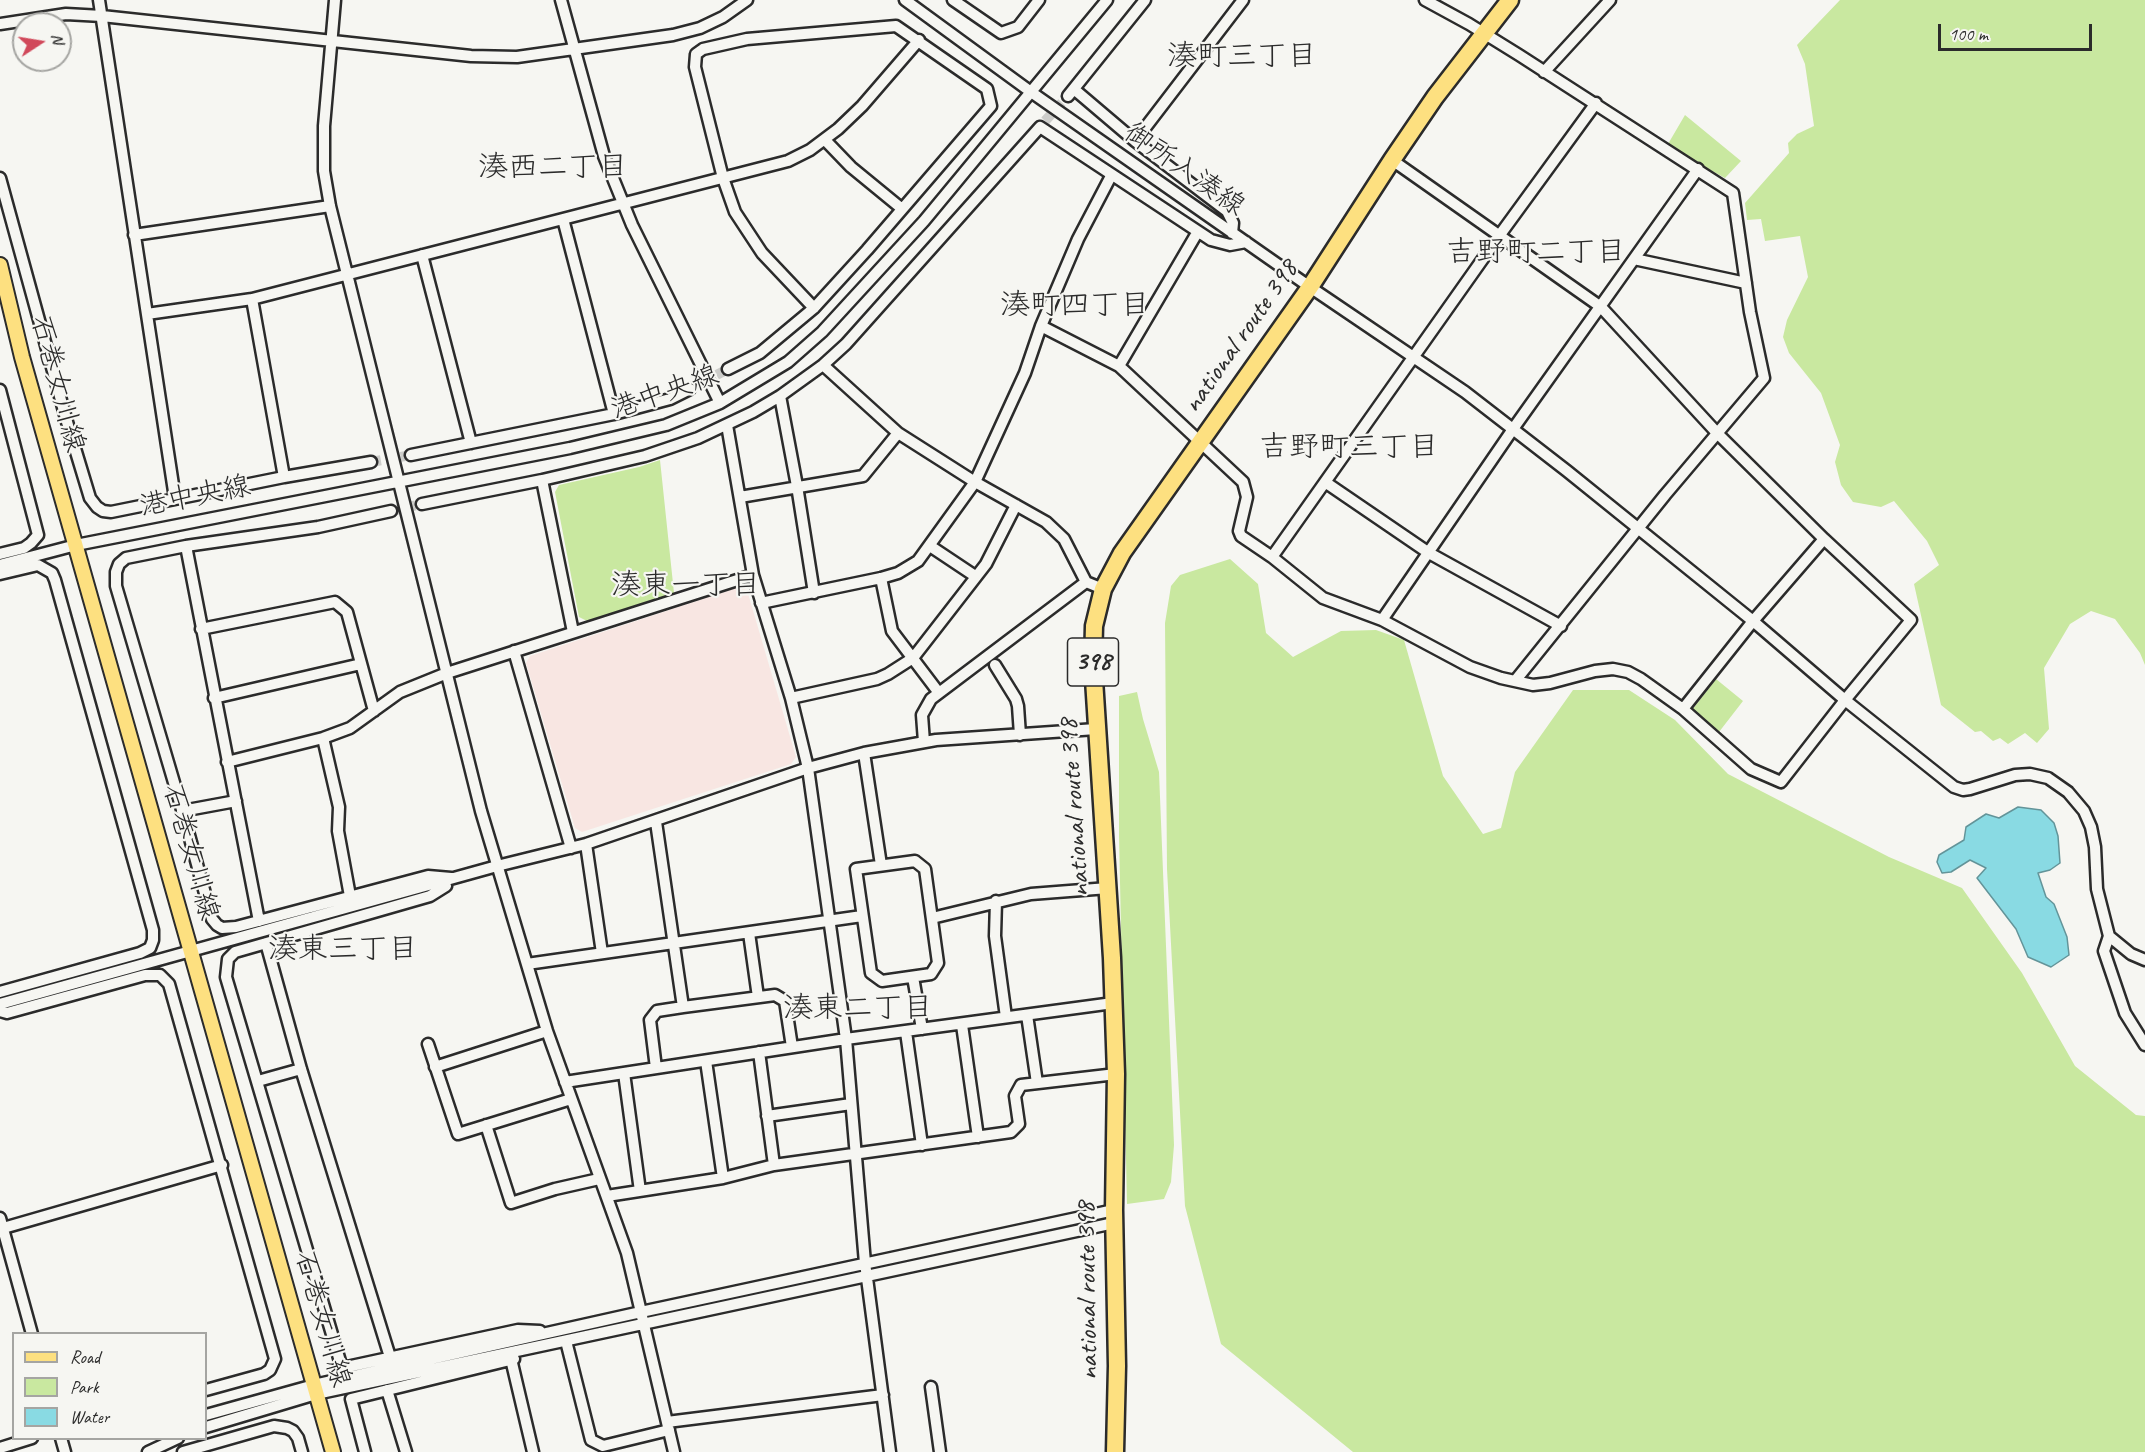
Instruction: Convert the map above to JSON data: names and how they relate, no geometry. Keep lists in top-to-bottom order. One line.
{"streets":{"highway":["national route 398","398"],"main road":["石巻女川線"],"street":["御所入湊線","港中央線"]},"crossings":[["御所入湊線","national route 398"],["御所入湊線","港中央線"],["石巻女川線","港中央線"]],"districts":["湊町三丁目","湊西二丁目","吉野町二丁目","湊町四丁目","吉野町三丁目","湊東一丁目","湊東三丁目","湊東二丁目"],"legend":["Road","Park","Water"],"scale_bar":"100 m","north":"right"}
